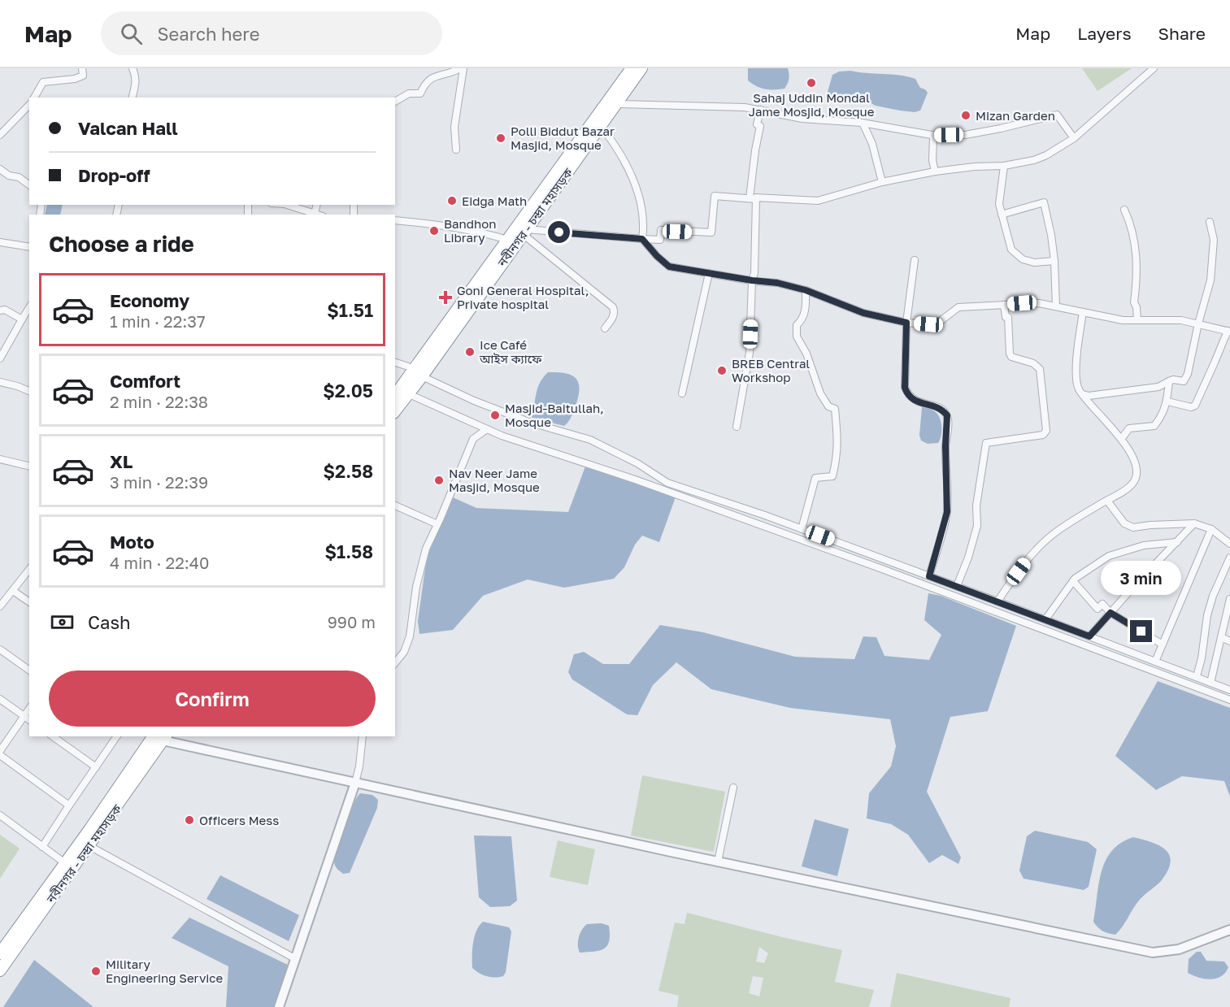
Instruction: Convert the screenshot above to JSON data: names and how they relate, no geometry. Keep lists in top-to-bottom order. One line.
{"streets":{"highway":["নবীনগর - চন্দ্রা মহাসড়ক"]},"places":{"other":["Sahaj Uddin Mondal Jame Mosjid, Mosque","Mizan Garden","Polli Biddut Bazar Masjid, Mosque","Eidga Math","Bandhon Library","Ice Café আইস ক্যাফে","BREB Central Workshop","Masjid-Baitullah, Mosque","Nav Neer Jame Masjid, Mosque","Officers Mess","Military Engineering Service"],"health":["Goni General Hospital, Private hospital"]},"page":{"header":"Map","search":"Search here","nav":["Map","Layers","Share"],"banner":["Valcan Hall","Drop-off"],"heading":"Choose a ride","list":[{"name":"Economy","note":"1 min · 22:37","value":"$1.51"},{"name":"Comfort","note":"2 min · 22:38","value":"$2.05"},{"name":"XL","note":"3 min · 22:39","value":"$2.58"},{"name":"Moto","note":"4 min · 22:40","value":"$1.58"}],"bubble":"3 min","pay":["Cash","990 m"],"buttons":"Confirm"}}
